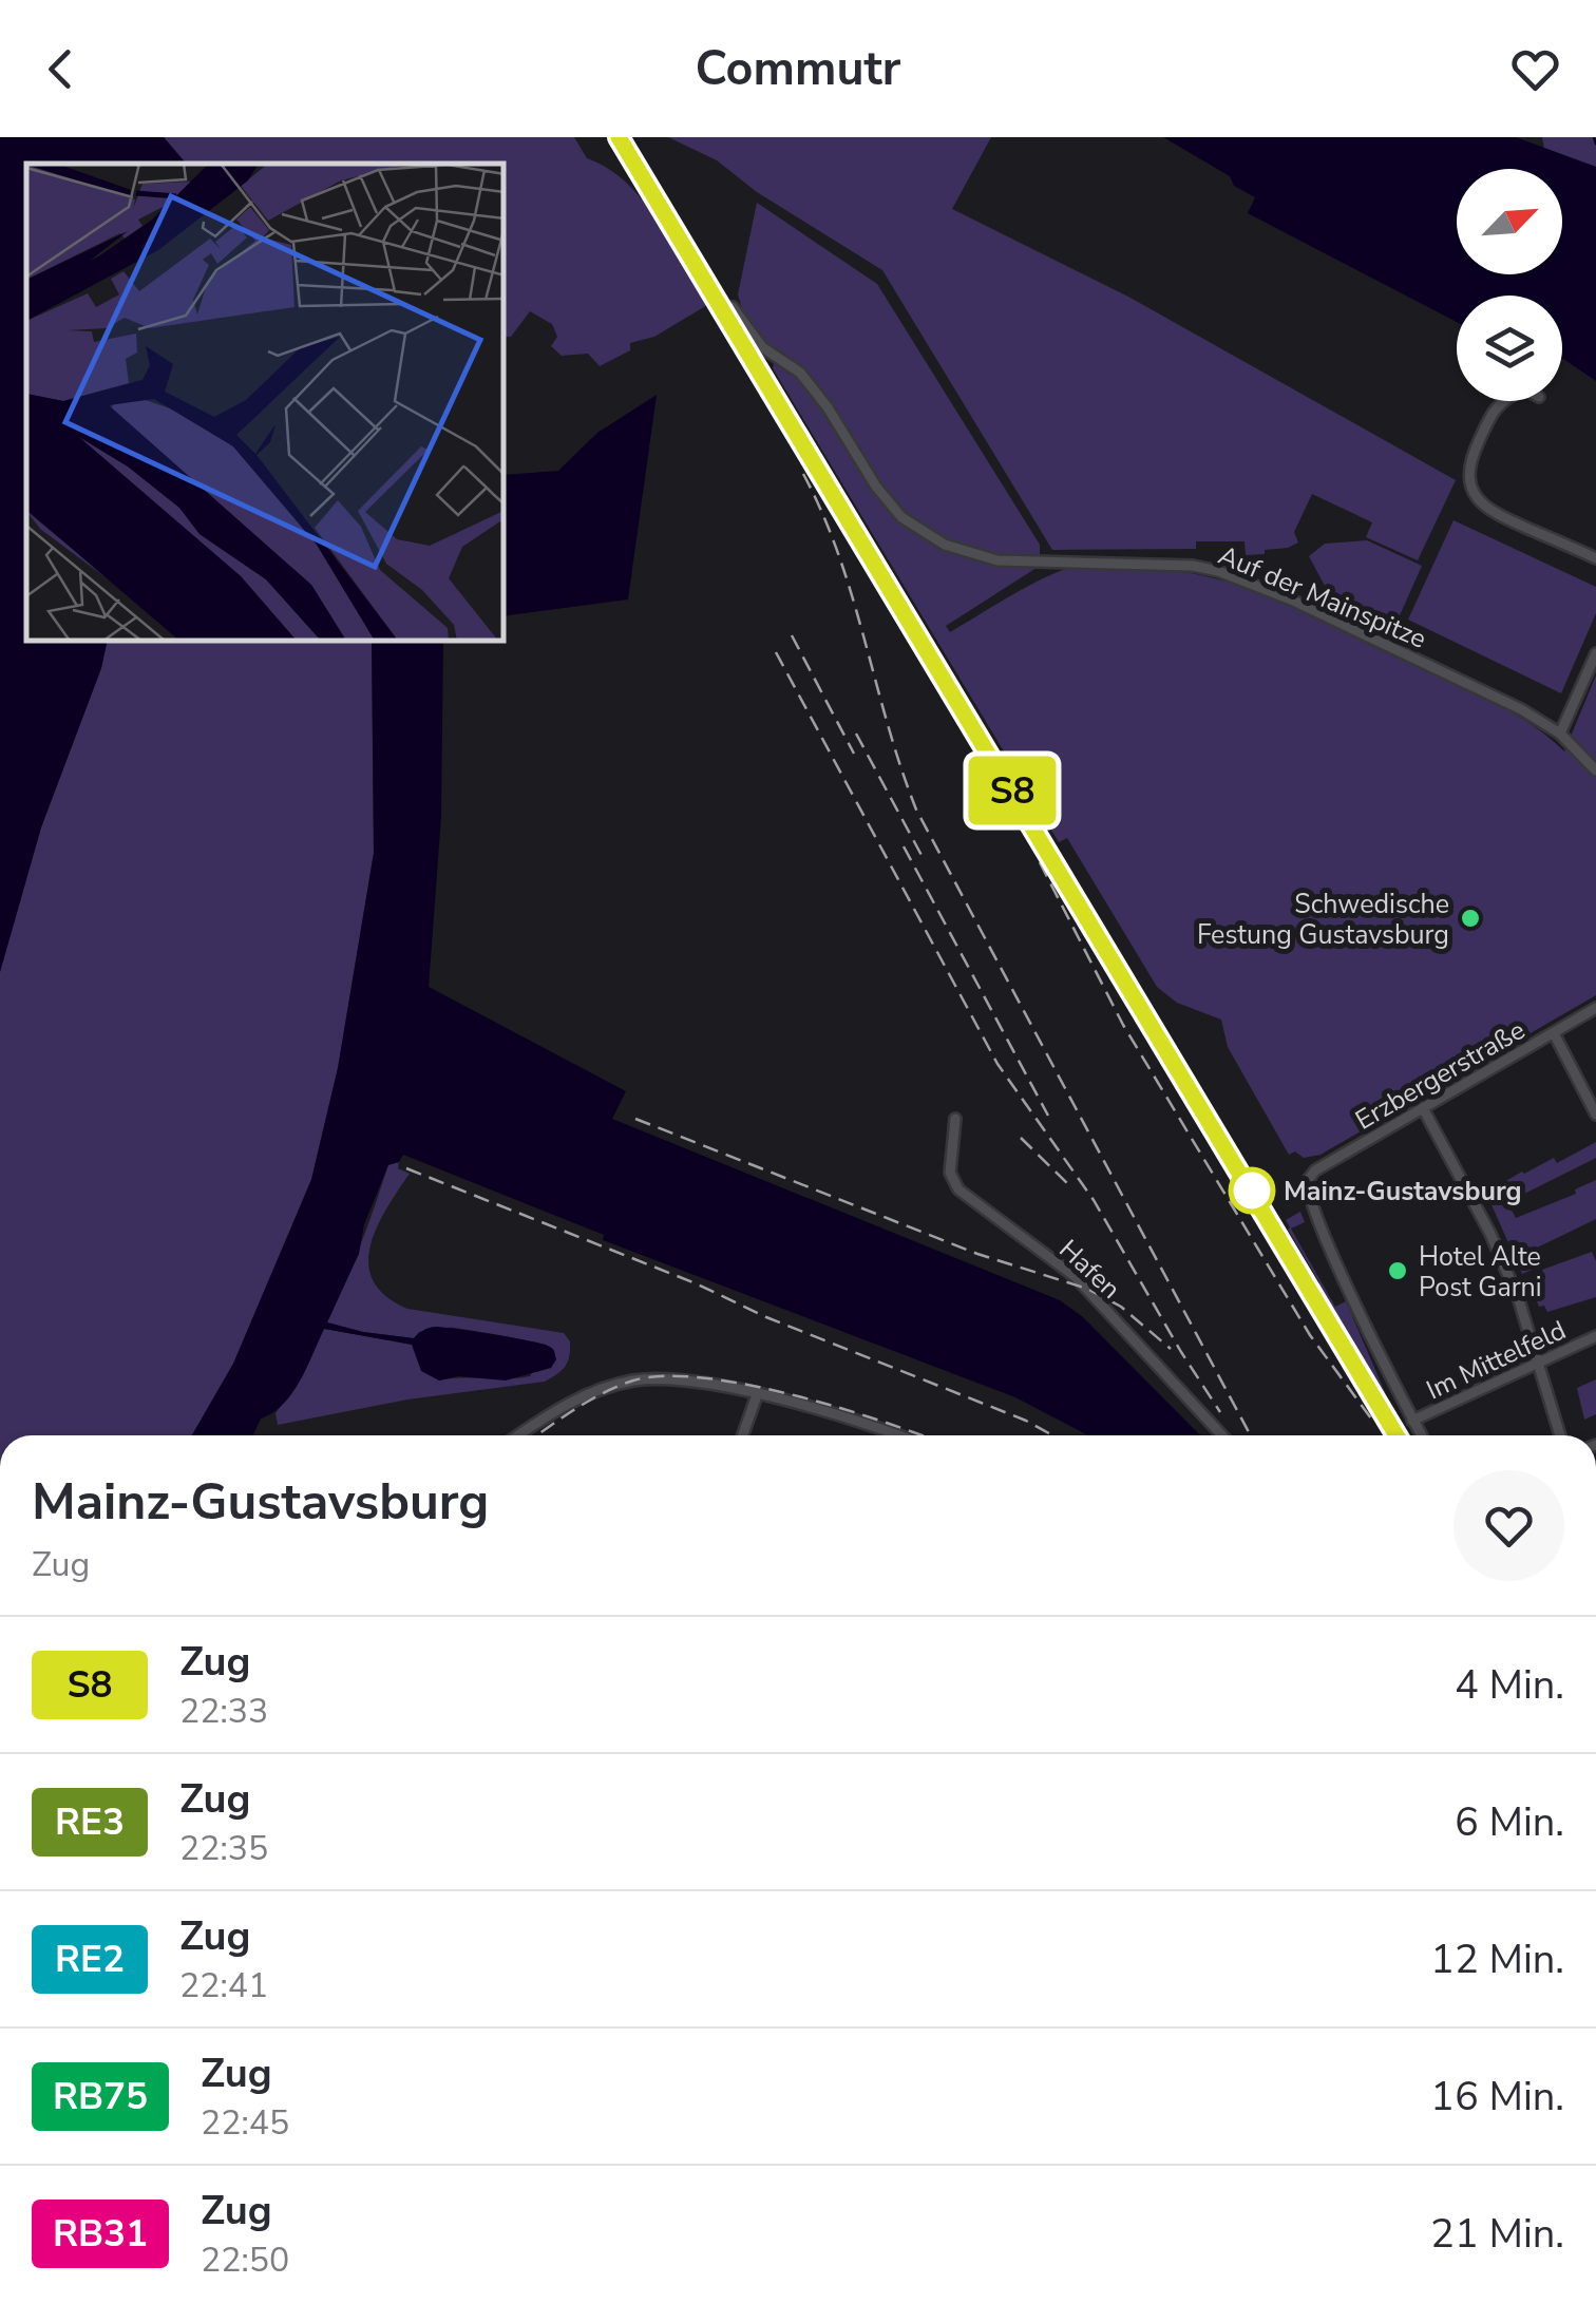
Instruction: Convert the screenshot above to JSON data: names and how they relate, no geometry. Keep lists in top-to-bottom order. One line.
{"streets":{"street":["Auf der Mainspitze","Erzbergerstraße","Hafen","Im Mittelfeld"]},"crossings":[["Erzbergerstraße","Im Mittelfeld"]],"places":["Schwedische Festung Gustavsburg","Mainz-Gustavsburg","Hotel Alte Post Garni"],"north":"top right","page":{"header":"Commutr","on_map":"S8","heading":["Mainz-Gustavsburg","Zug"],"list":[{"mark":"S8","name":"Zug","note":"22:33","value":"4 Min."},{"mark":"RE3","name":"Zug","note":"22:35","value":"6 Min."},{"mark":"RE2","name":"Zug","note":"22:41","value":"12 Min."},{"mark":"RB75","name":"Zug","note":"22:45","value":"16 Min."},{"mark":"RB31","name":"Zug","note":"22:50","value":"21 Min."}]}}
